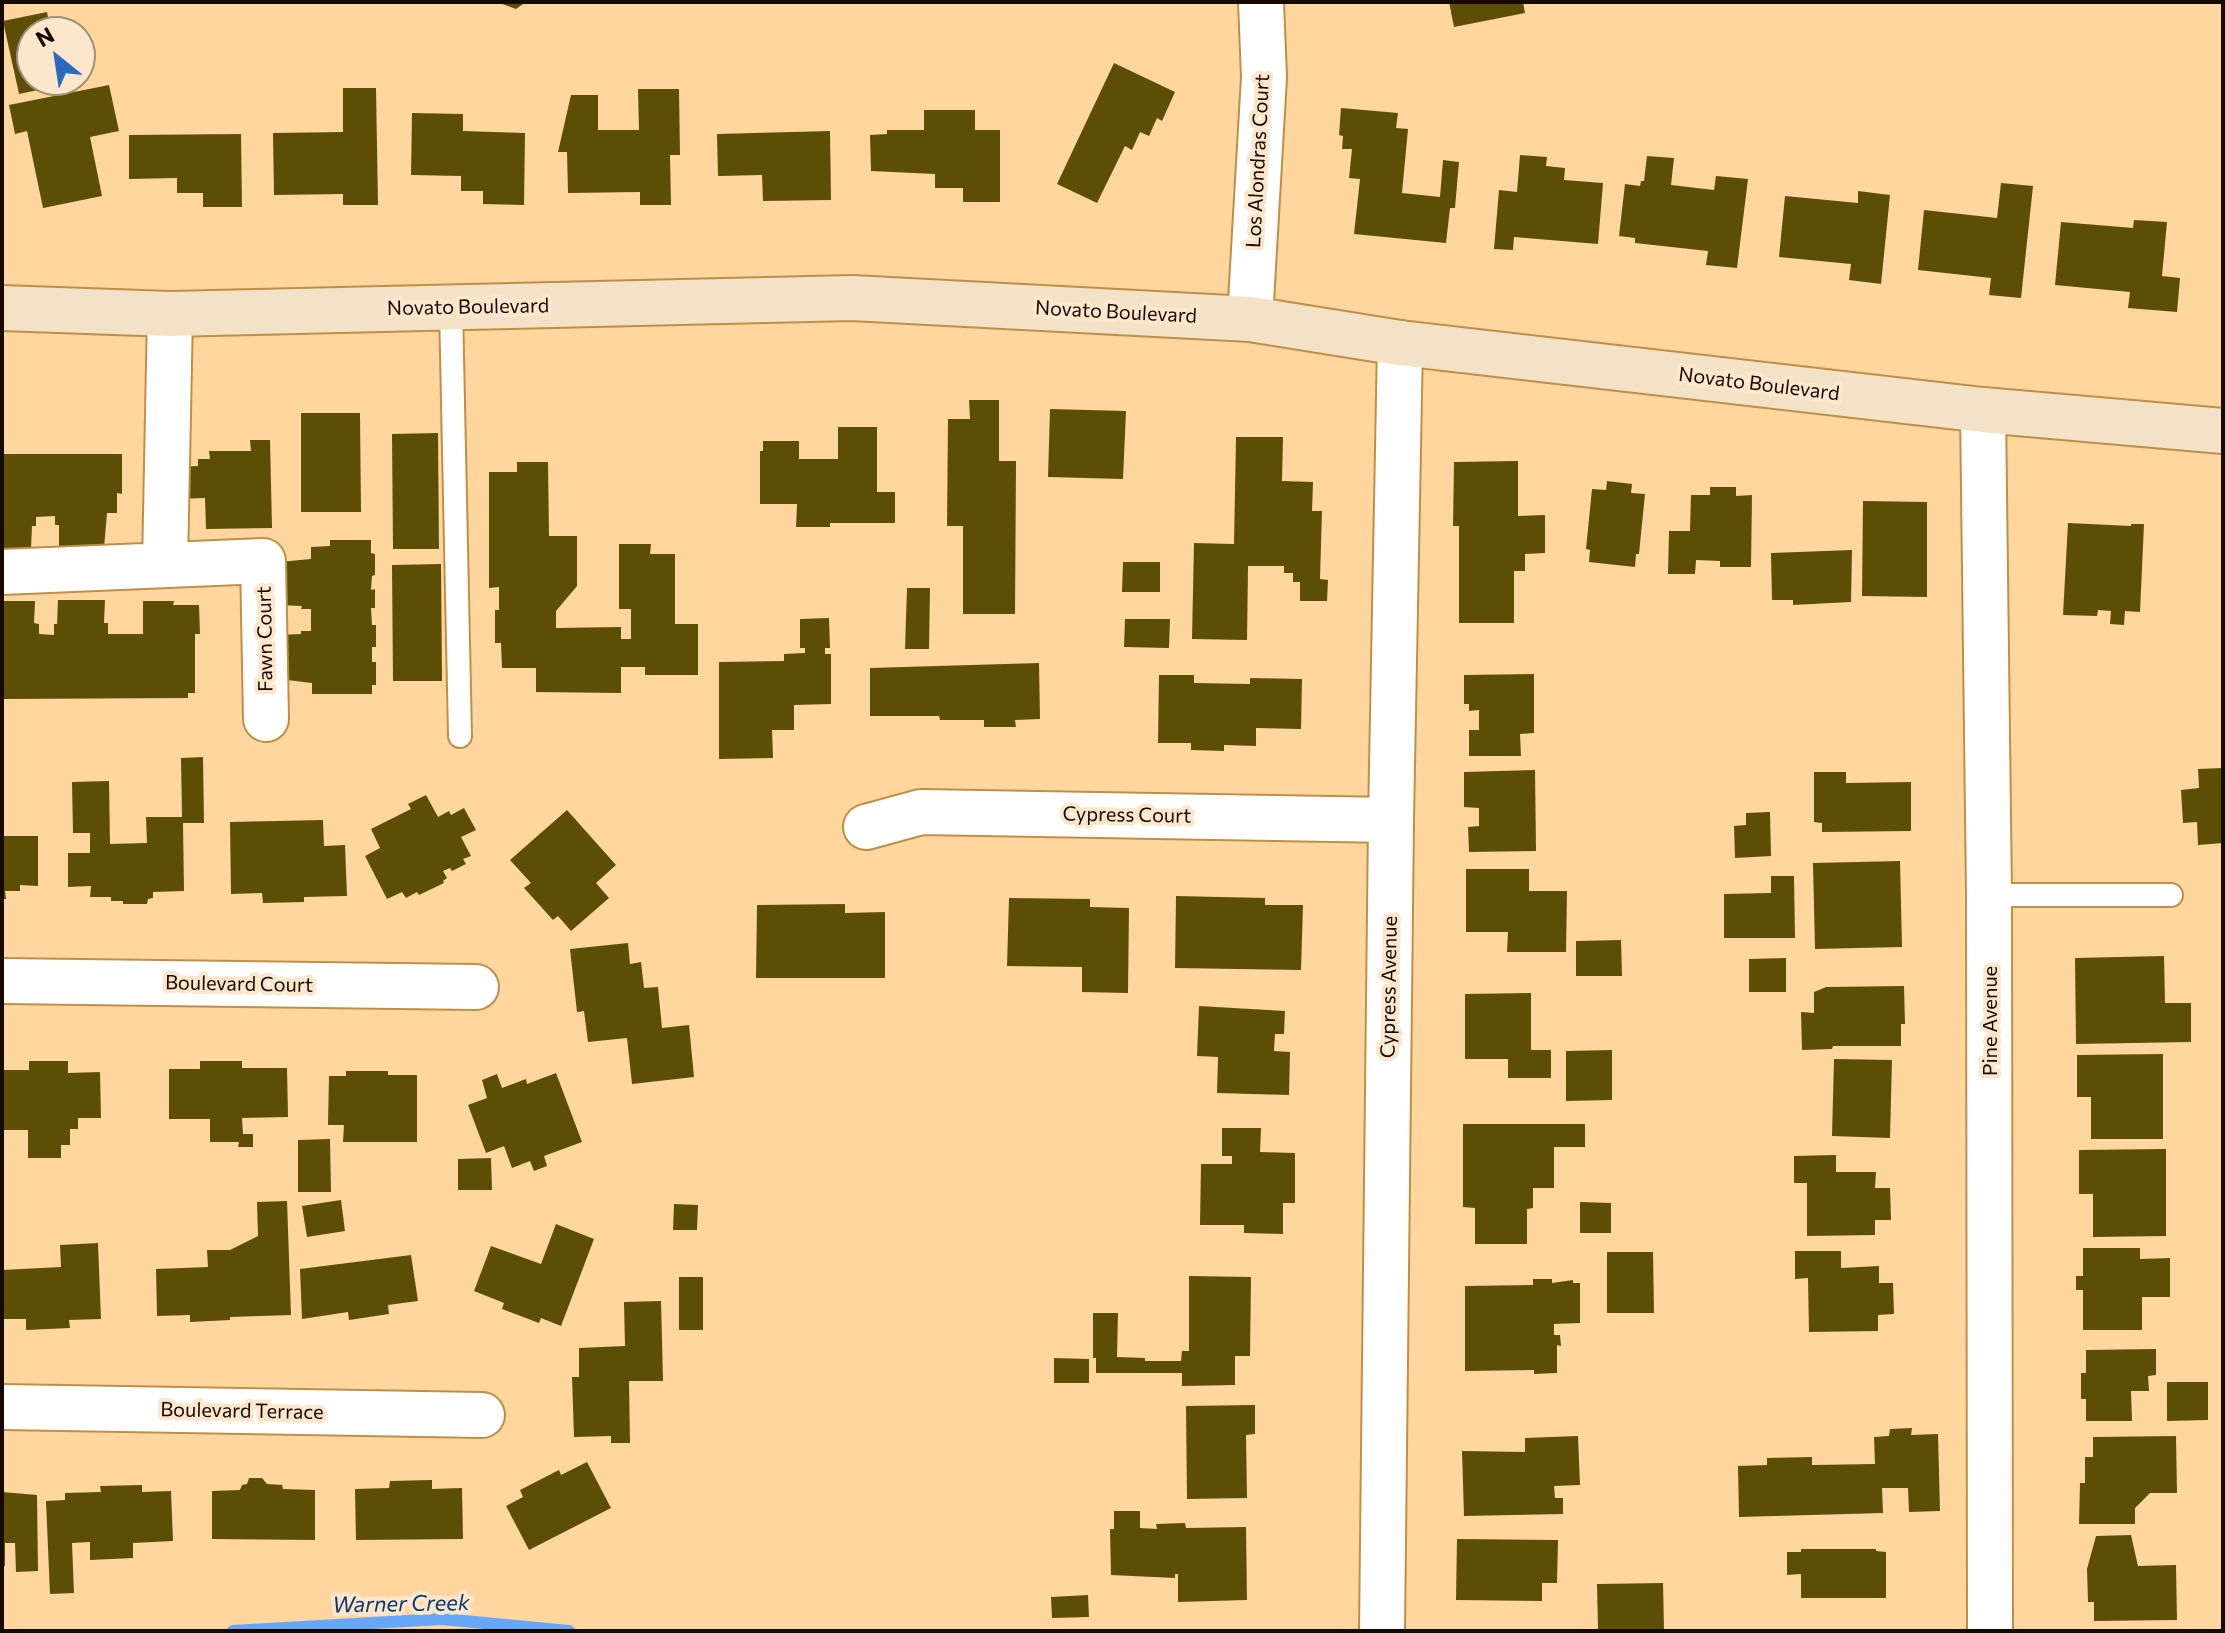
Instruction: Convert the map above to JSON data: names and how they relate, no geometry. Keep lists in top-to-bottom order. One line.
{"streets":{"main road":["Novato Boulevard"],"street":["Los Alondras Court","Fawn Court","Cypress Court","Boulevard Court","Cypress Avenue","Pine Avenue","Boulevard Terrace"]},"crossings":[["Los Alondras Court","Novato Boulevard"],["Novato Boulevard","Cypress Avenue"],["Novato Boulevard","Pine Avenue"],["Cypress Court","Cypress Avenue"]],"water":["Warner Creek"],"north":"top left"}
